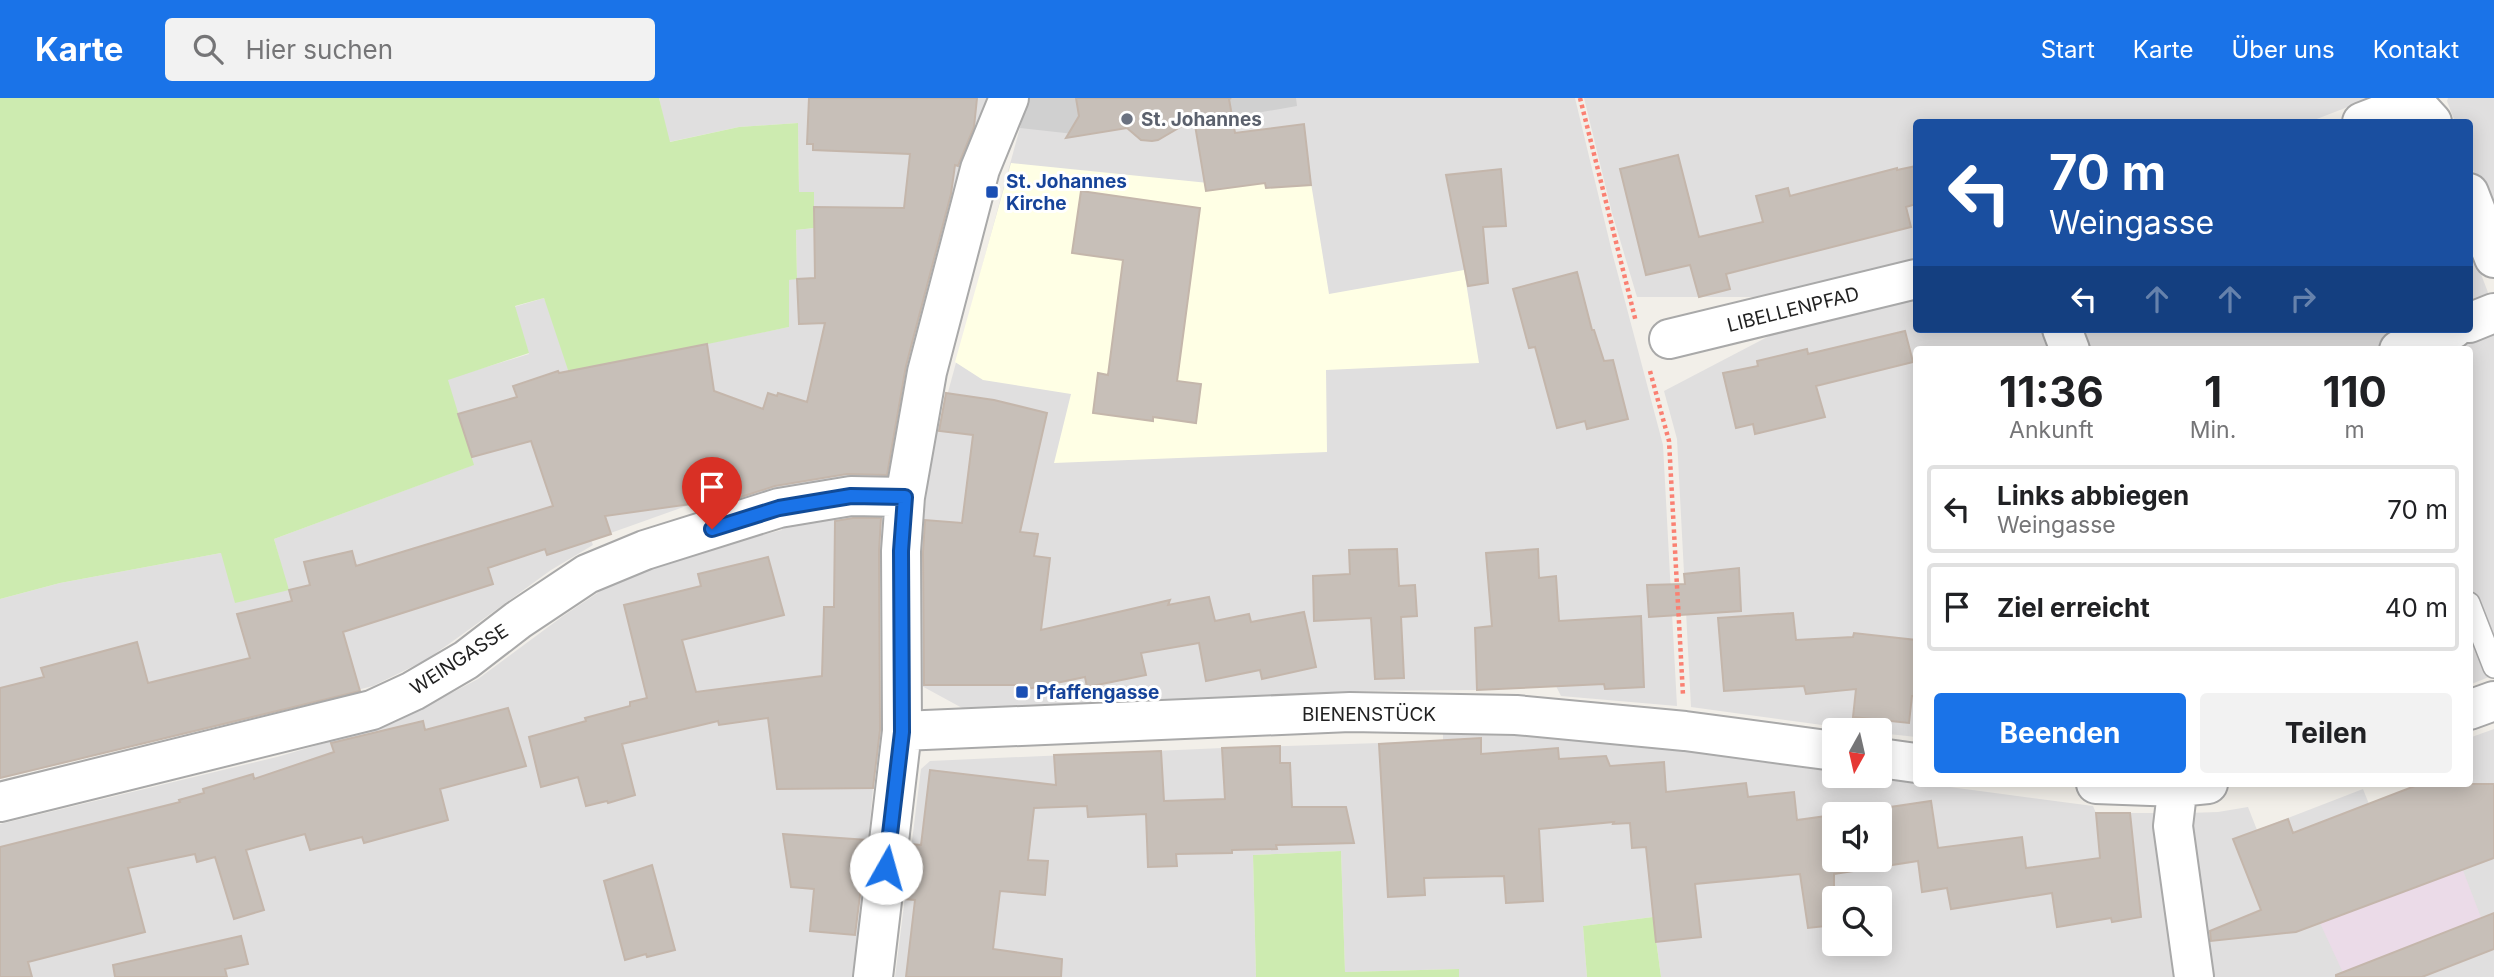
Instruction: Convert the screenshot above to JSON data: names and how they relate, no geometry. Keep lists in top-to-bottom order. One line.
{"streets":{"street":["LIBELLENPFAD","WEINGASSE","BIENENSTÜCK"]},"places":{"other":["St. Johannes"],"transit":["St. Johannes Kirche","Pfaffengasse"]},"north":"bottom","page":{"header":"Karte","search":"Hier suchen","nav":["Start","Karte","Über uns","Kontakt"],"turn":["70 m","Weingasse"],"eta":["11:36","Ankunft","1","Min.","110","m"],"list":[{"name":"Links abbiegen","note":"Weingasse","value":"70 m"},{"name":"Ziel erreicht","value":"40 m"}],"buttons":["Beenden","Teilen"]}}
